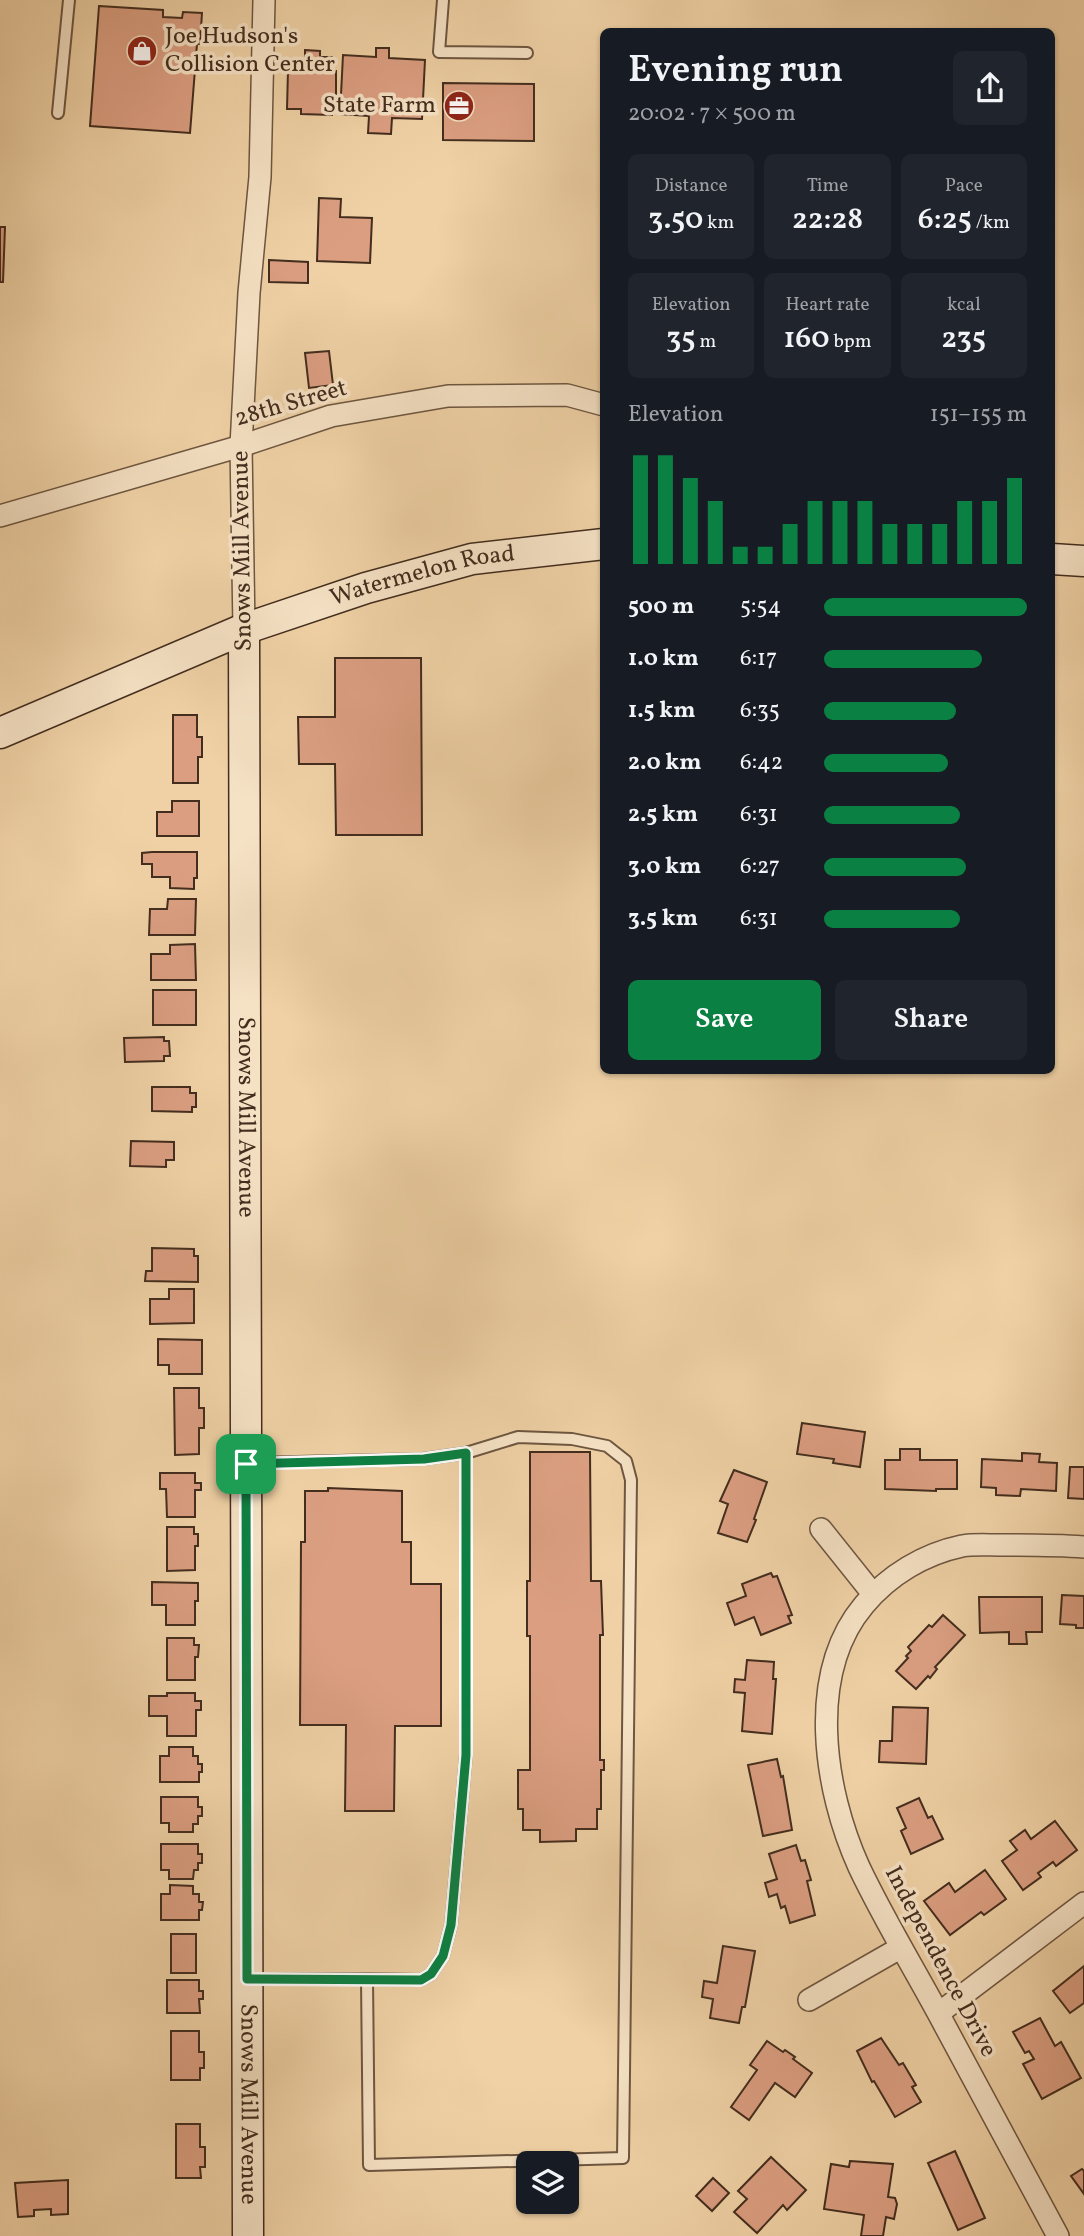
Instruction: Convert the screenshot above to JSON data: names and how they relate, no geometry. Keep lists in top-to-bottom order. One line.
{"streets":{"main road":["Snows Mill Avenue","Watermelon Road"],"street":["28th Street","Independence Drive"]},"crossings":[["28th Street","Snows Mill Avenue"],["Snows Mill Avenue","Watermelon Road"]],"places":{"shop":["Joe Hudson's Collision Center"],"office":["State Farm"]},"page":{"heading":["Evening run","20:02 · 7 × 500 m"],"stats":[["Distance","3.50 km"],["Time","22:28"],["Pace","6:25 /km"],["Elevation","35 m"],["Heart rate","160 bpm"],["kcal","235"]],"chart":["Elevation","151–155 m"],"list":[{"name":"500 m","note":"5:54"},{"name":"1.0 km","note":"6:17"},{"name":"1.5 km","note":"6:35"},{"name":"2.0 km","note":"6:42"},{"name":"2.5 km","note":"6:31"},{"name":"3.0 km","note":"6:27"},{"name":"3.5 km","note":"6:31"}],"buttons":["Save","Share"]}}
